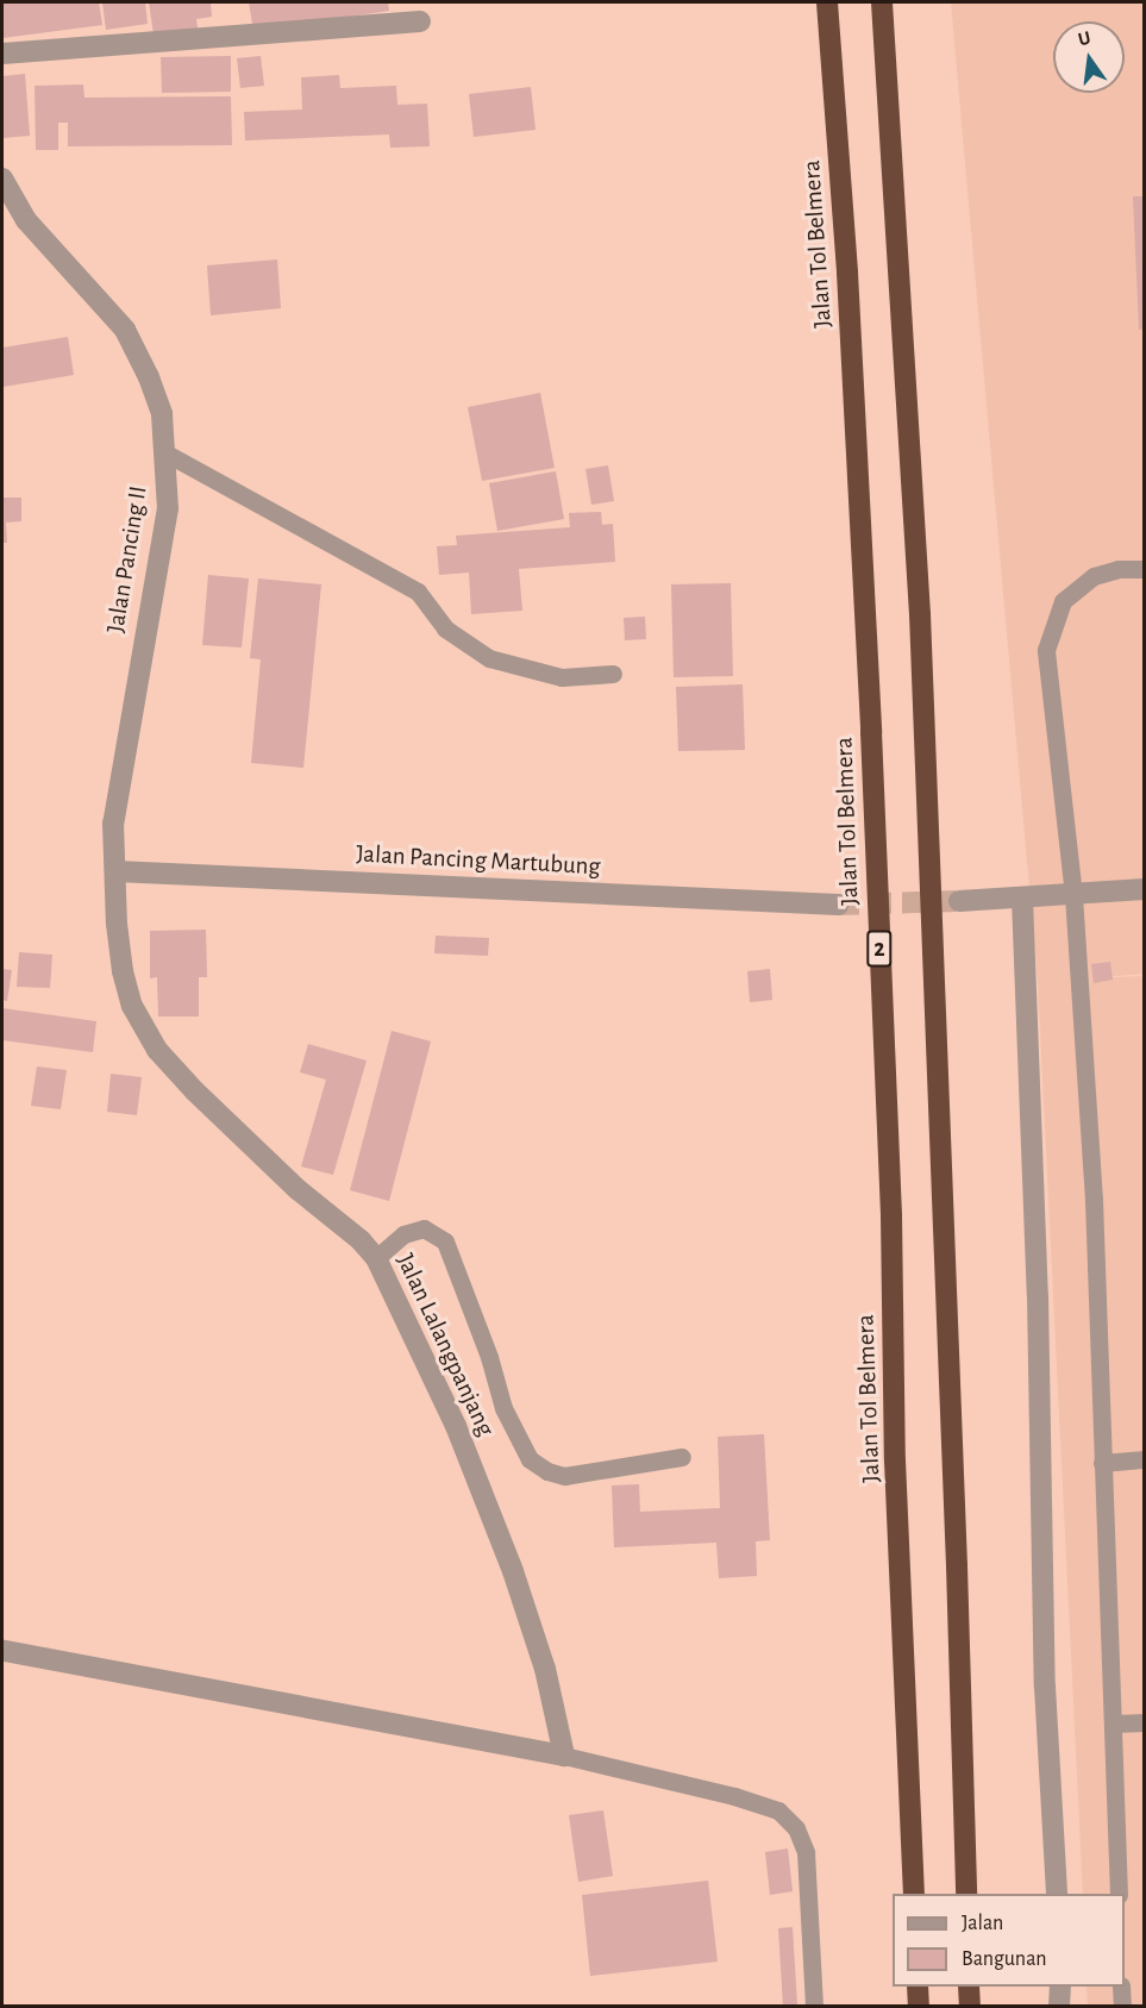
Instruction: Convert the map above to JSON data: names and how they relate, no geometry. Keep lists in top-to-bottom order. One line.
{"streets":{"highway":["Jalan Tol Belmera","2"],"street":["Jalan Pancing II","Jalan Pancing Martubung","Jalan Lalangpanjang"]},"crossings":[["Jalan Pancing II","Jalan Pancing Martubung"],["Jalan Pancing II","Jalan Lalangpanjang"],["Jalan Pancing Martubung","Jalan Lalangpanjang"]],"legend":["Jalan","Bangunan"],"north":"top"}
